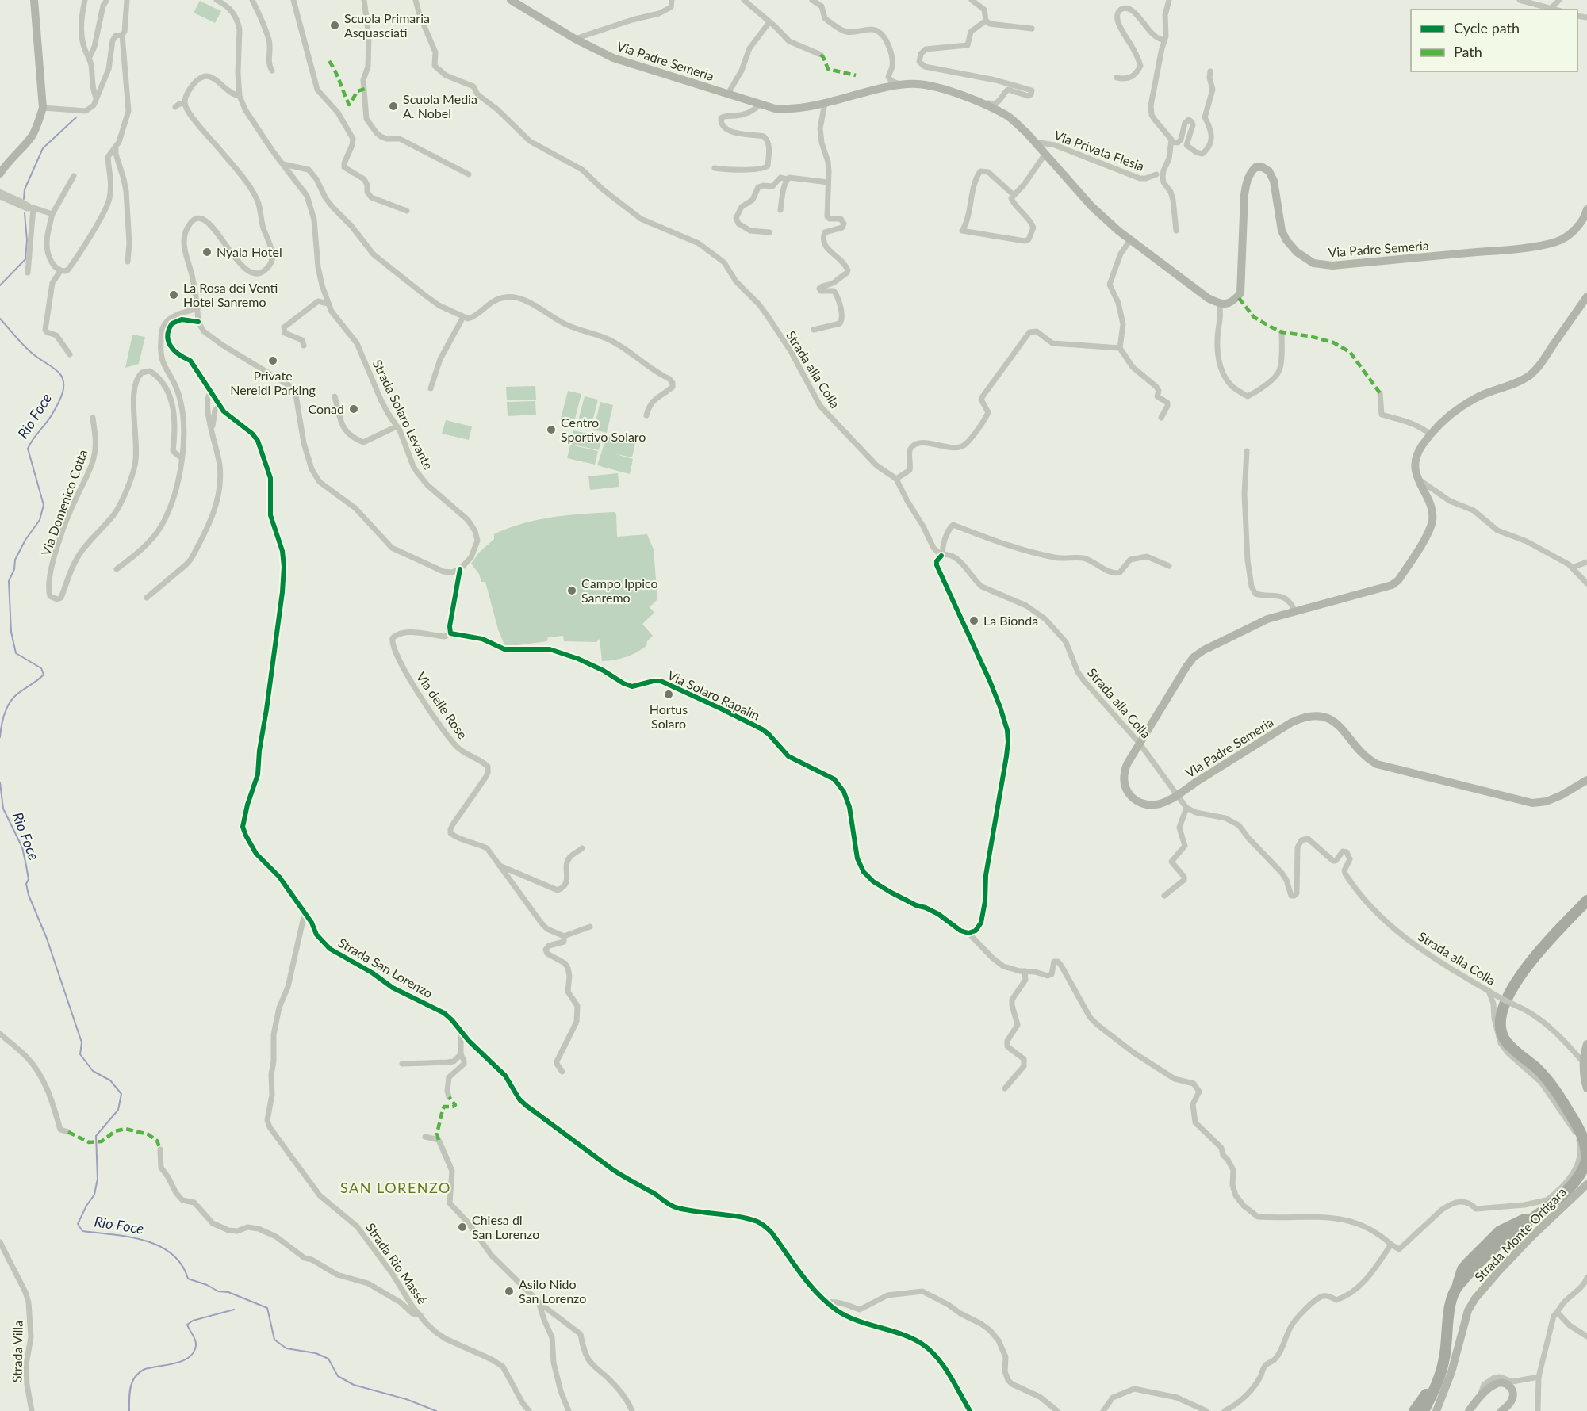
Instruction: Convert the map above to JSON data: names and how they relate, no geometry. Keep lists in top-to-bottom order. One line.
{"streets":{"main road":["Via Padre Semeria","Strada Monte Ortigara"],"street":["Via Privata Flesia","Strada alla Colla","Strada Solaro Levante","Via Domenico Cotta","Via Solaro Rapalin","Via delle Rose","Strada San Lorenzo","Strada Rio Massé","Strada Villa"]},"crossings":[["Via Padre Semeria","Via Privata Flesia"],["Via Padre Semeria","Strada alla Colla"],["Via Solaro Rapalin","Via delle Rose"],["Strada San Lorenzo","Strada Rio Massé"]],"districts":["SAN LORENZO"],"water":["Rio Foce"],"places":["Scuola Primaria Asquasciati","Scuola Media A. Nobel","Nyala Hotel","La Rosa dei Venti Hotel Sanremo","Private Nereidi Parking","Conad","Centro Sportivo Solaro","Campo Ippico Sanremo","La Bionda","Hortus Solaro","Chiesa di San Lorenzo","Asilo Nido San Lorenzo"],"legend":["Cycle path","Path"]}
